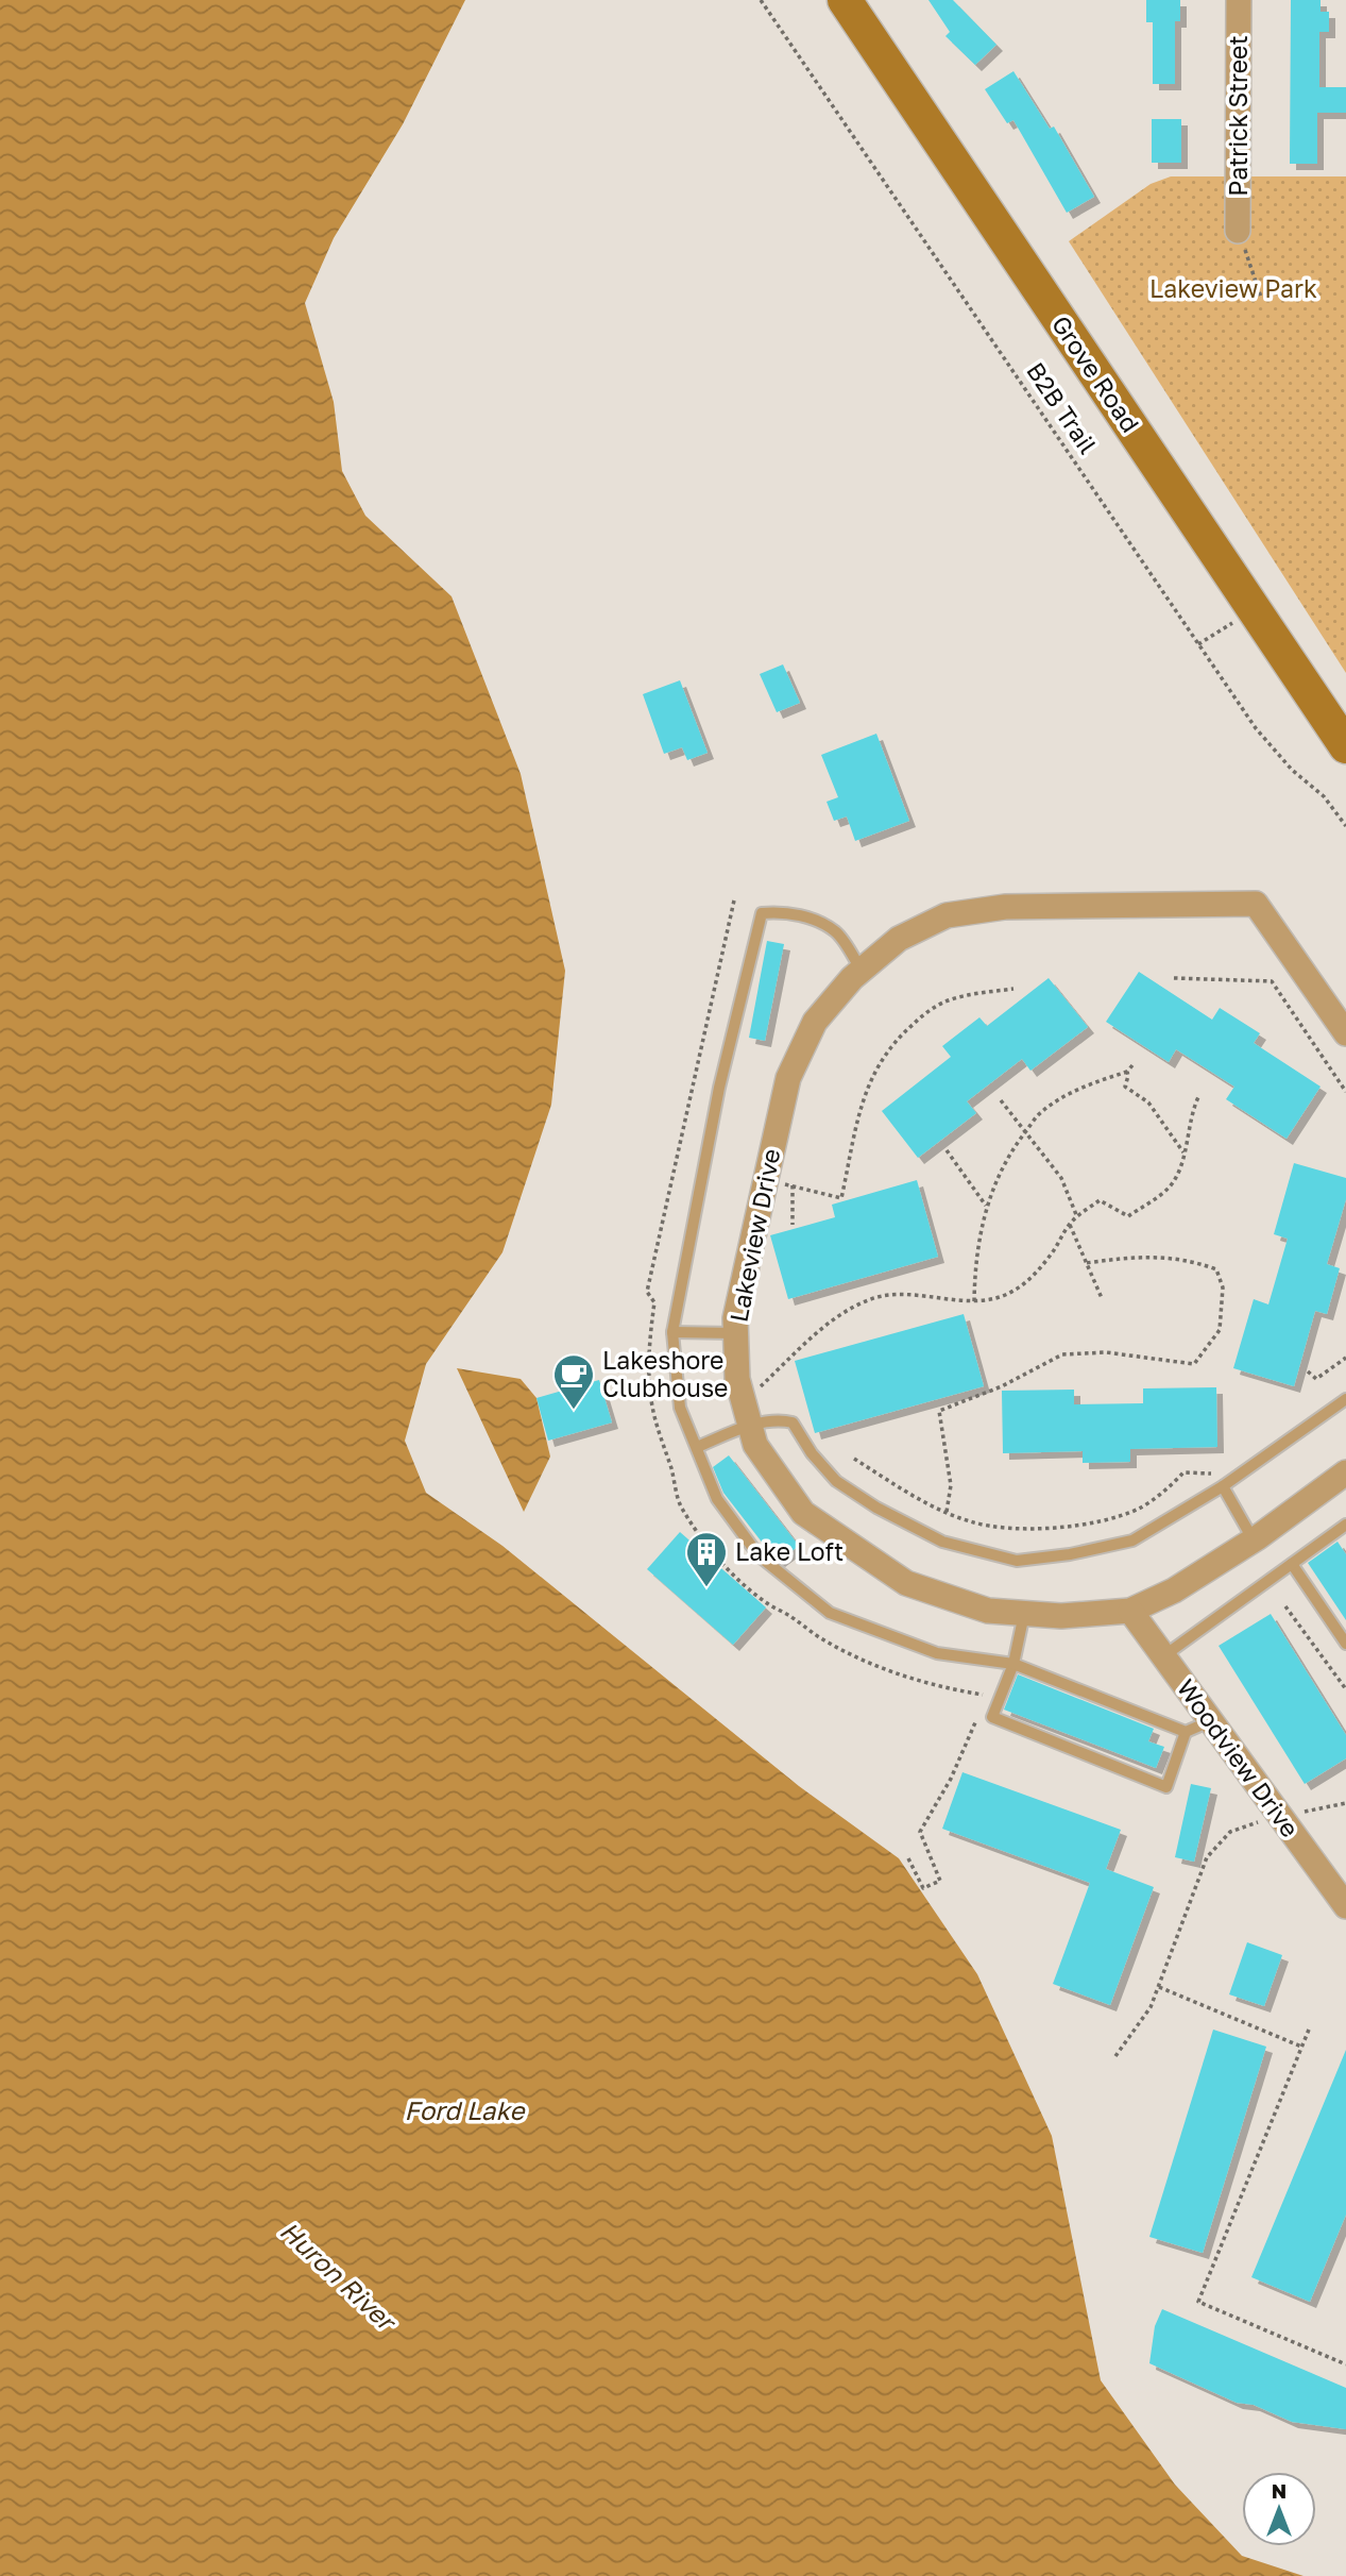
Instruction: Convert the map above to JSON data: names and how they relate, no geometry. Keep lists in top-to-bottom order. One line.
{"streets":{"main road":["Grove Road"],"street":["Patrick Street","Lakeview Drive","Woodview Drive"],"path":["B2B Trail"]},"crossings":[["Lakeview Drive","Woodview Drive"]],"water":["Ford Lake","Huron River"],"parks":["Lakeview Park"],"places":{"cafe":["Lakeshore Clubhouse"],"building":["Lake Loft"]},"north":"top"}
